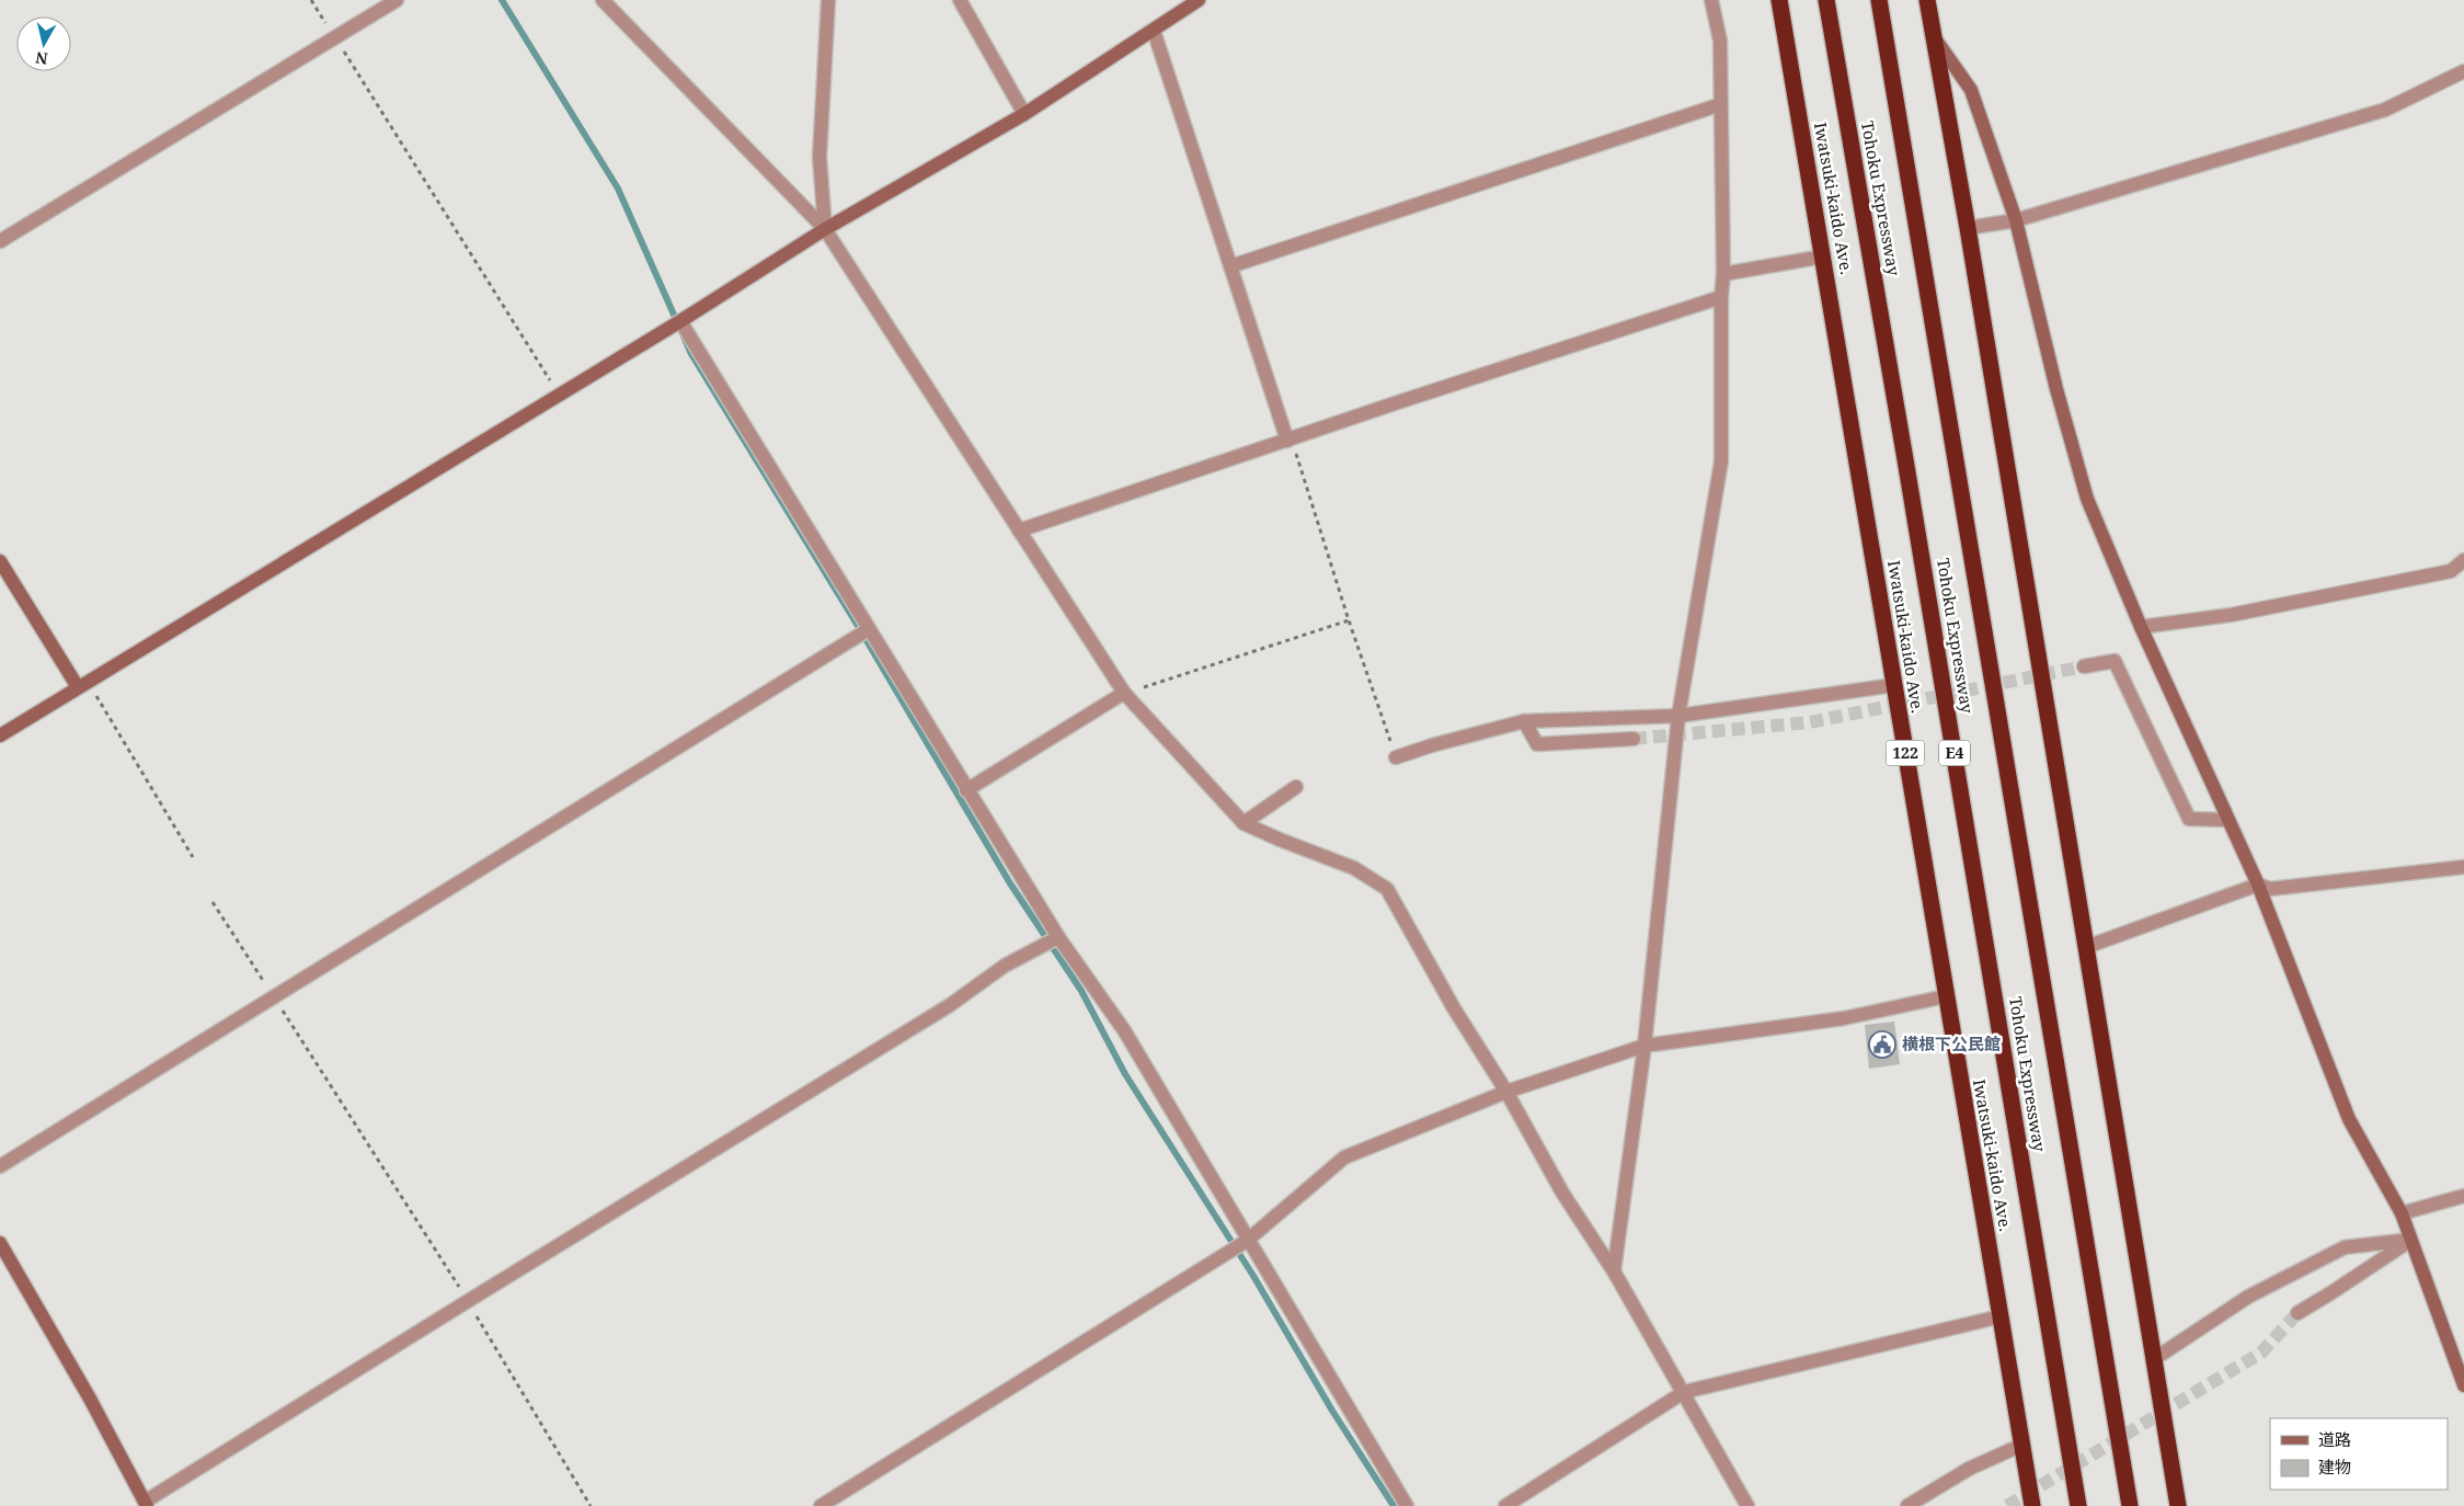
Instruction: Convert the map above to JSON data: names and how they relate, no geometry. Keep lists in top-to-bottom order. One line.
{"streets":{"highway":["Iwatsuki-kaido Ave.","Tohoku Expressway","122","E4"]},"places":{"public building":["横根下公民館"]},"legend":["道路","建物"],"north":"bottom"}
